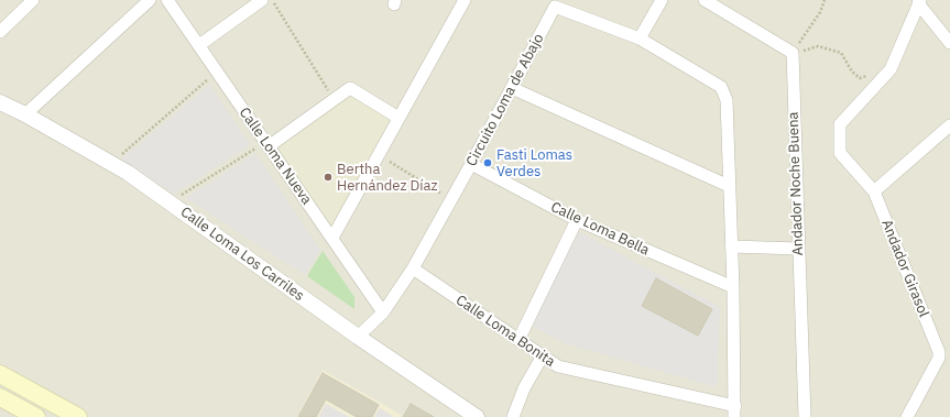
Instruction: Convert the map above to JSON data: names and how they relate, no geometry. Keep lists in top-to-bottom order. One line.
{"streets":{"street":["Circuito Loma de Abajo","Calle Loma Nueva","Andador Noche Buena","Calle Loma Bella","Calle Loma Los Carriles","Andador Girasol","Calle Loma Bonita"]},"crossings":[["Circuito Loma de Abajo","Calle Loma Nueva"],["Circuito Loma de Abajo","Calle Loma Bella"],["Circuito Loma de Abajo","Calle Loma Los Carriles"],["Circuito Loma de Abajo","Calle Loma Bonita"]],"places":["Fasti Lomas Verdes","Bertha Hernández Díaz"]}
